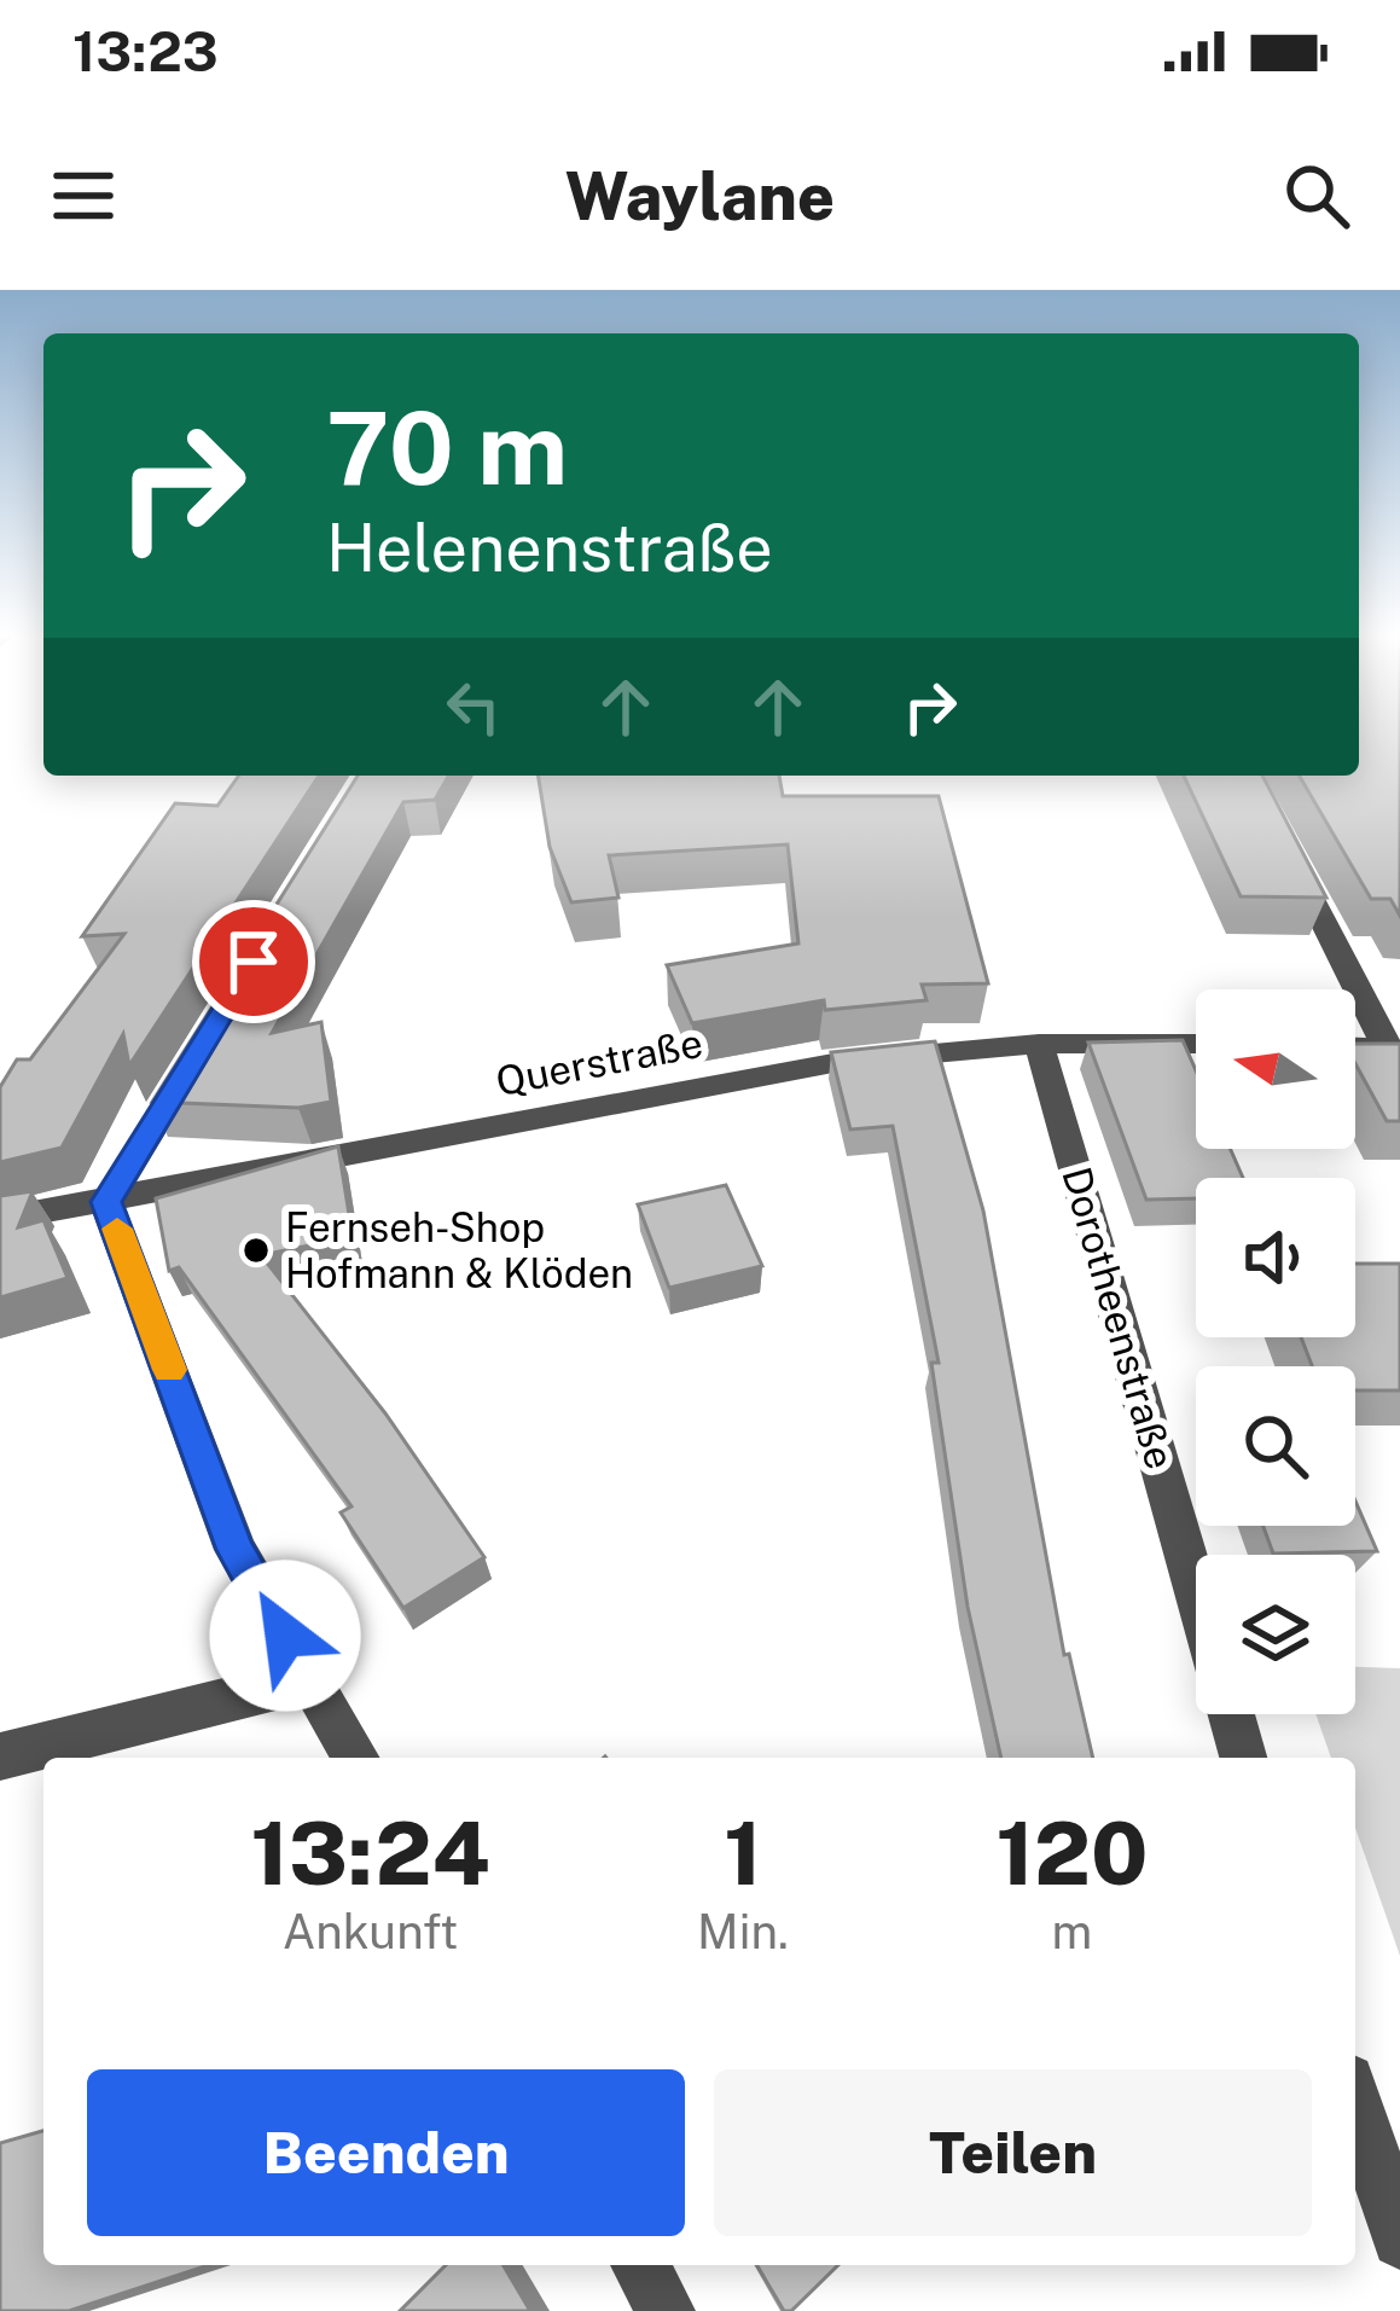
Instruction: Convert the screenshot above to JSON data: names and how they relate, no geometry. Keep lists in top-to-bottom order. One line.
{"streets":{"street":["Querstraße","Dorotheenstraße"]},"crossings":[["Querstraße","Dorotheenstraße"]],"places":["Fernseh-Shop Hofmann & Klöden"],"north":"left","page":{"status":"13:23","header":"Waylane","turn":["70 m","Helenenstraße"],"eta":["13:24","Ankunft","1","Min.","120","m"],"buttons":["Beenden","Teilen"]}}
